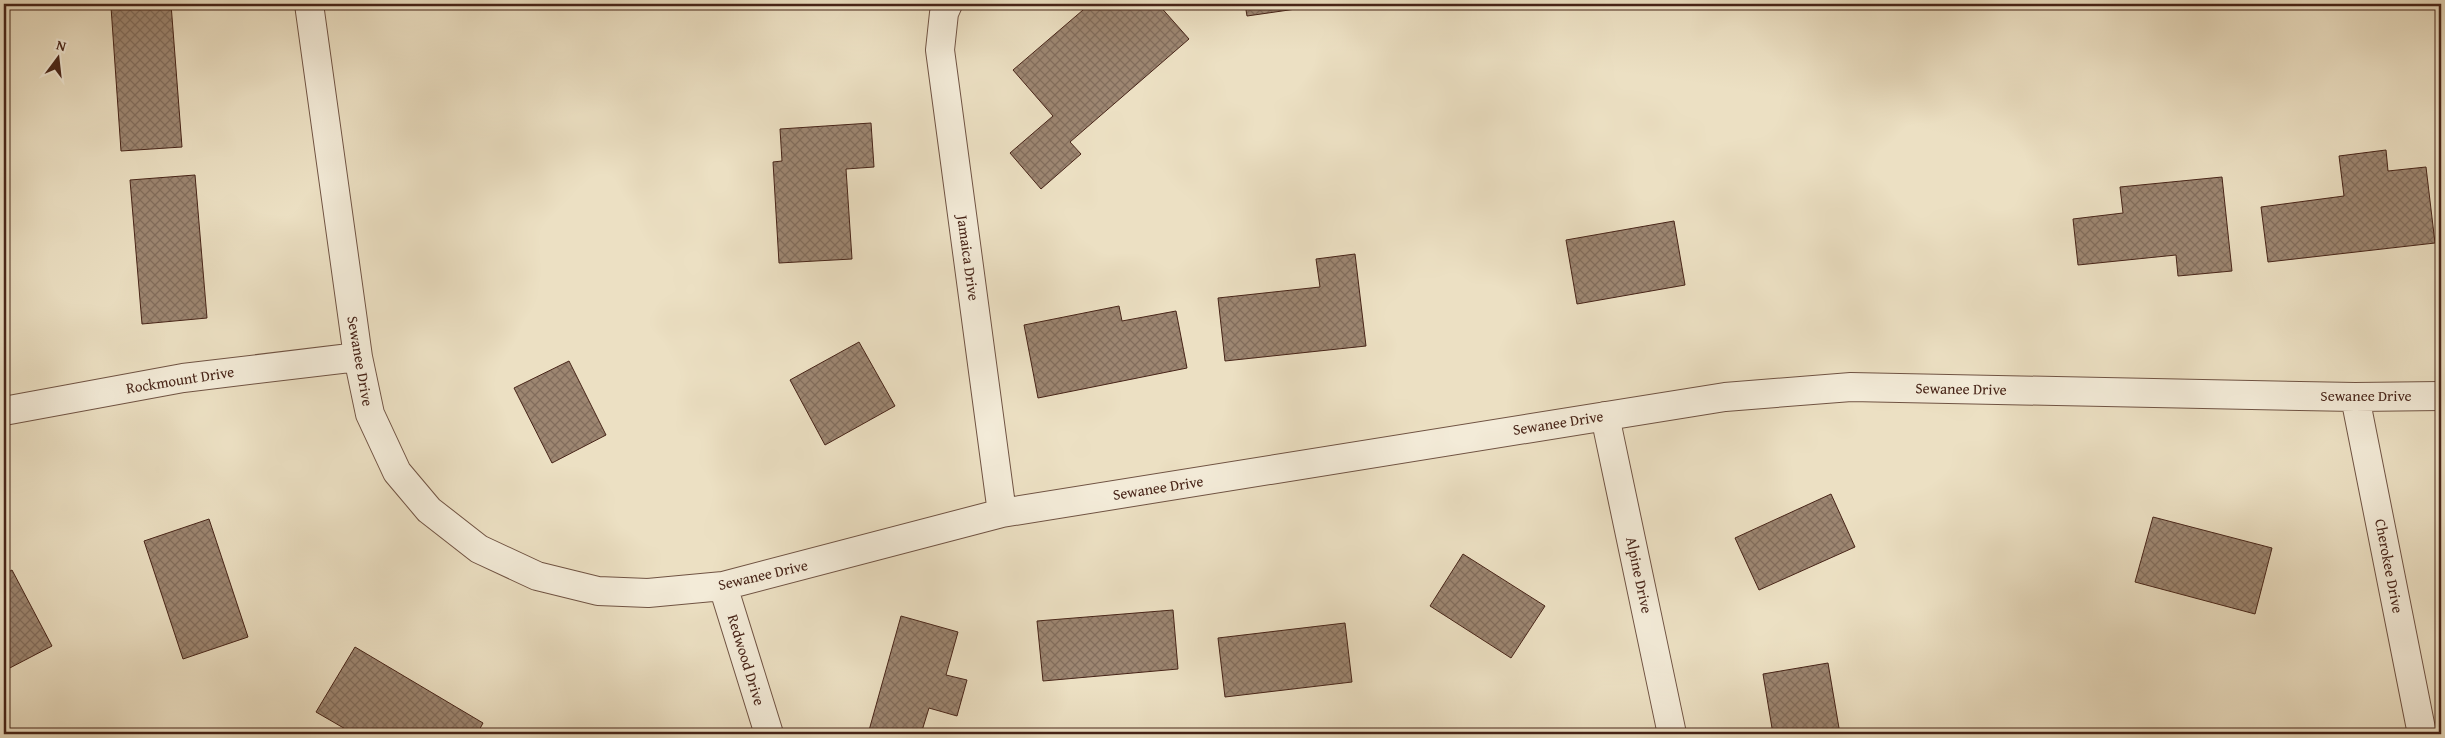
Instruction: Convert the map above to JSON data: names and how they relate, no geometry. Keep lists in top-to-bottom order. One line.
{"streets":{"street":["Jamaica Drive","Sewanee Drive","Rockmount Drive","Cherokee Drive","Alpine Drive","Redwood Drive"]},"crossings":[["Jamaica Drive","Sewanee Drive"],["Sewanee Drive","Rockmount Drive"],["Sewanee Drive","Cherokee Drive"],["Sewanee Drive","Alpine Drive"],["Sewanee Drive","Redwood Drive"]],"north":"top"}
